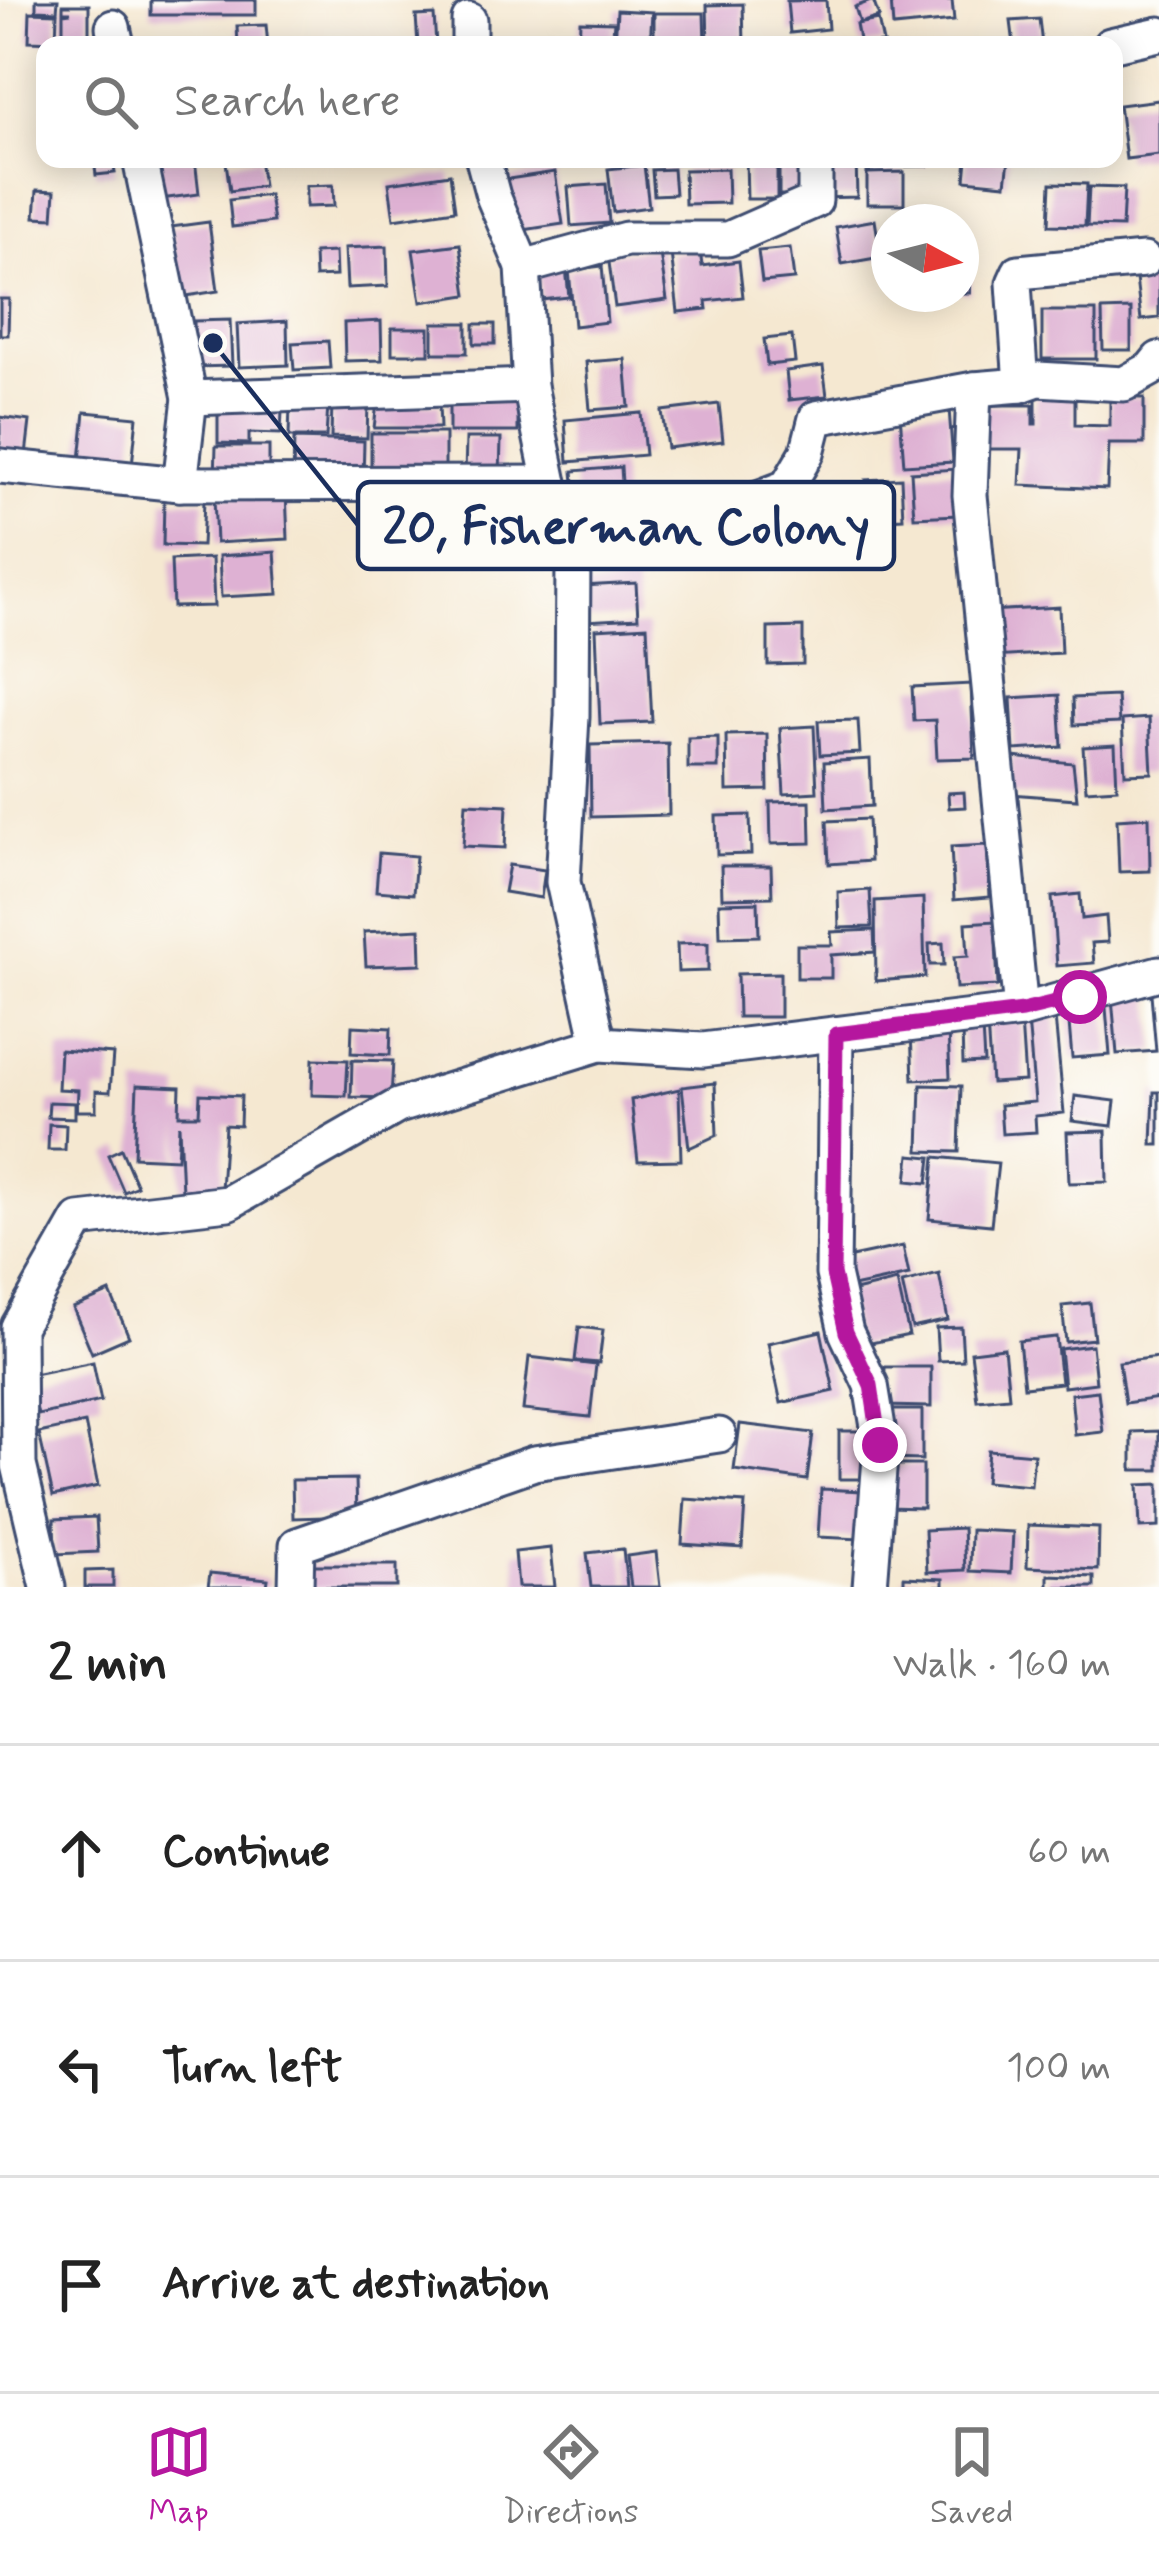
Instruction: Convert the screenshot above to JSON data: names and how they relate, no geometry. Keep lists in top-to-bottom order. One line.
{"places":["20, Fisherman Colony"],"north":"right","page":{"search":"Search here","heading":["2 min","Walk · 160 m"],"list":[["Continue","60 m"],["Turn left","100 m"],"Arrive at destination"],"nav":["Map","Directions","Saved"]}}
